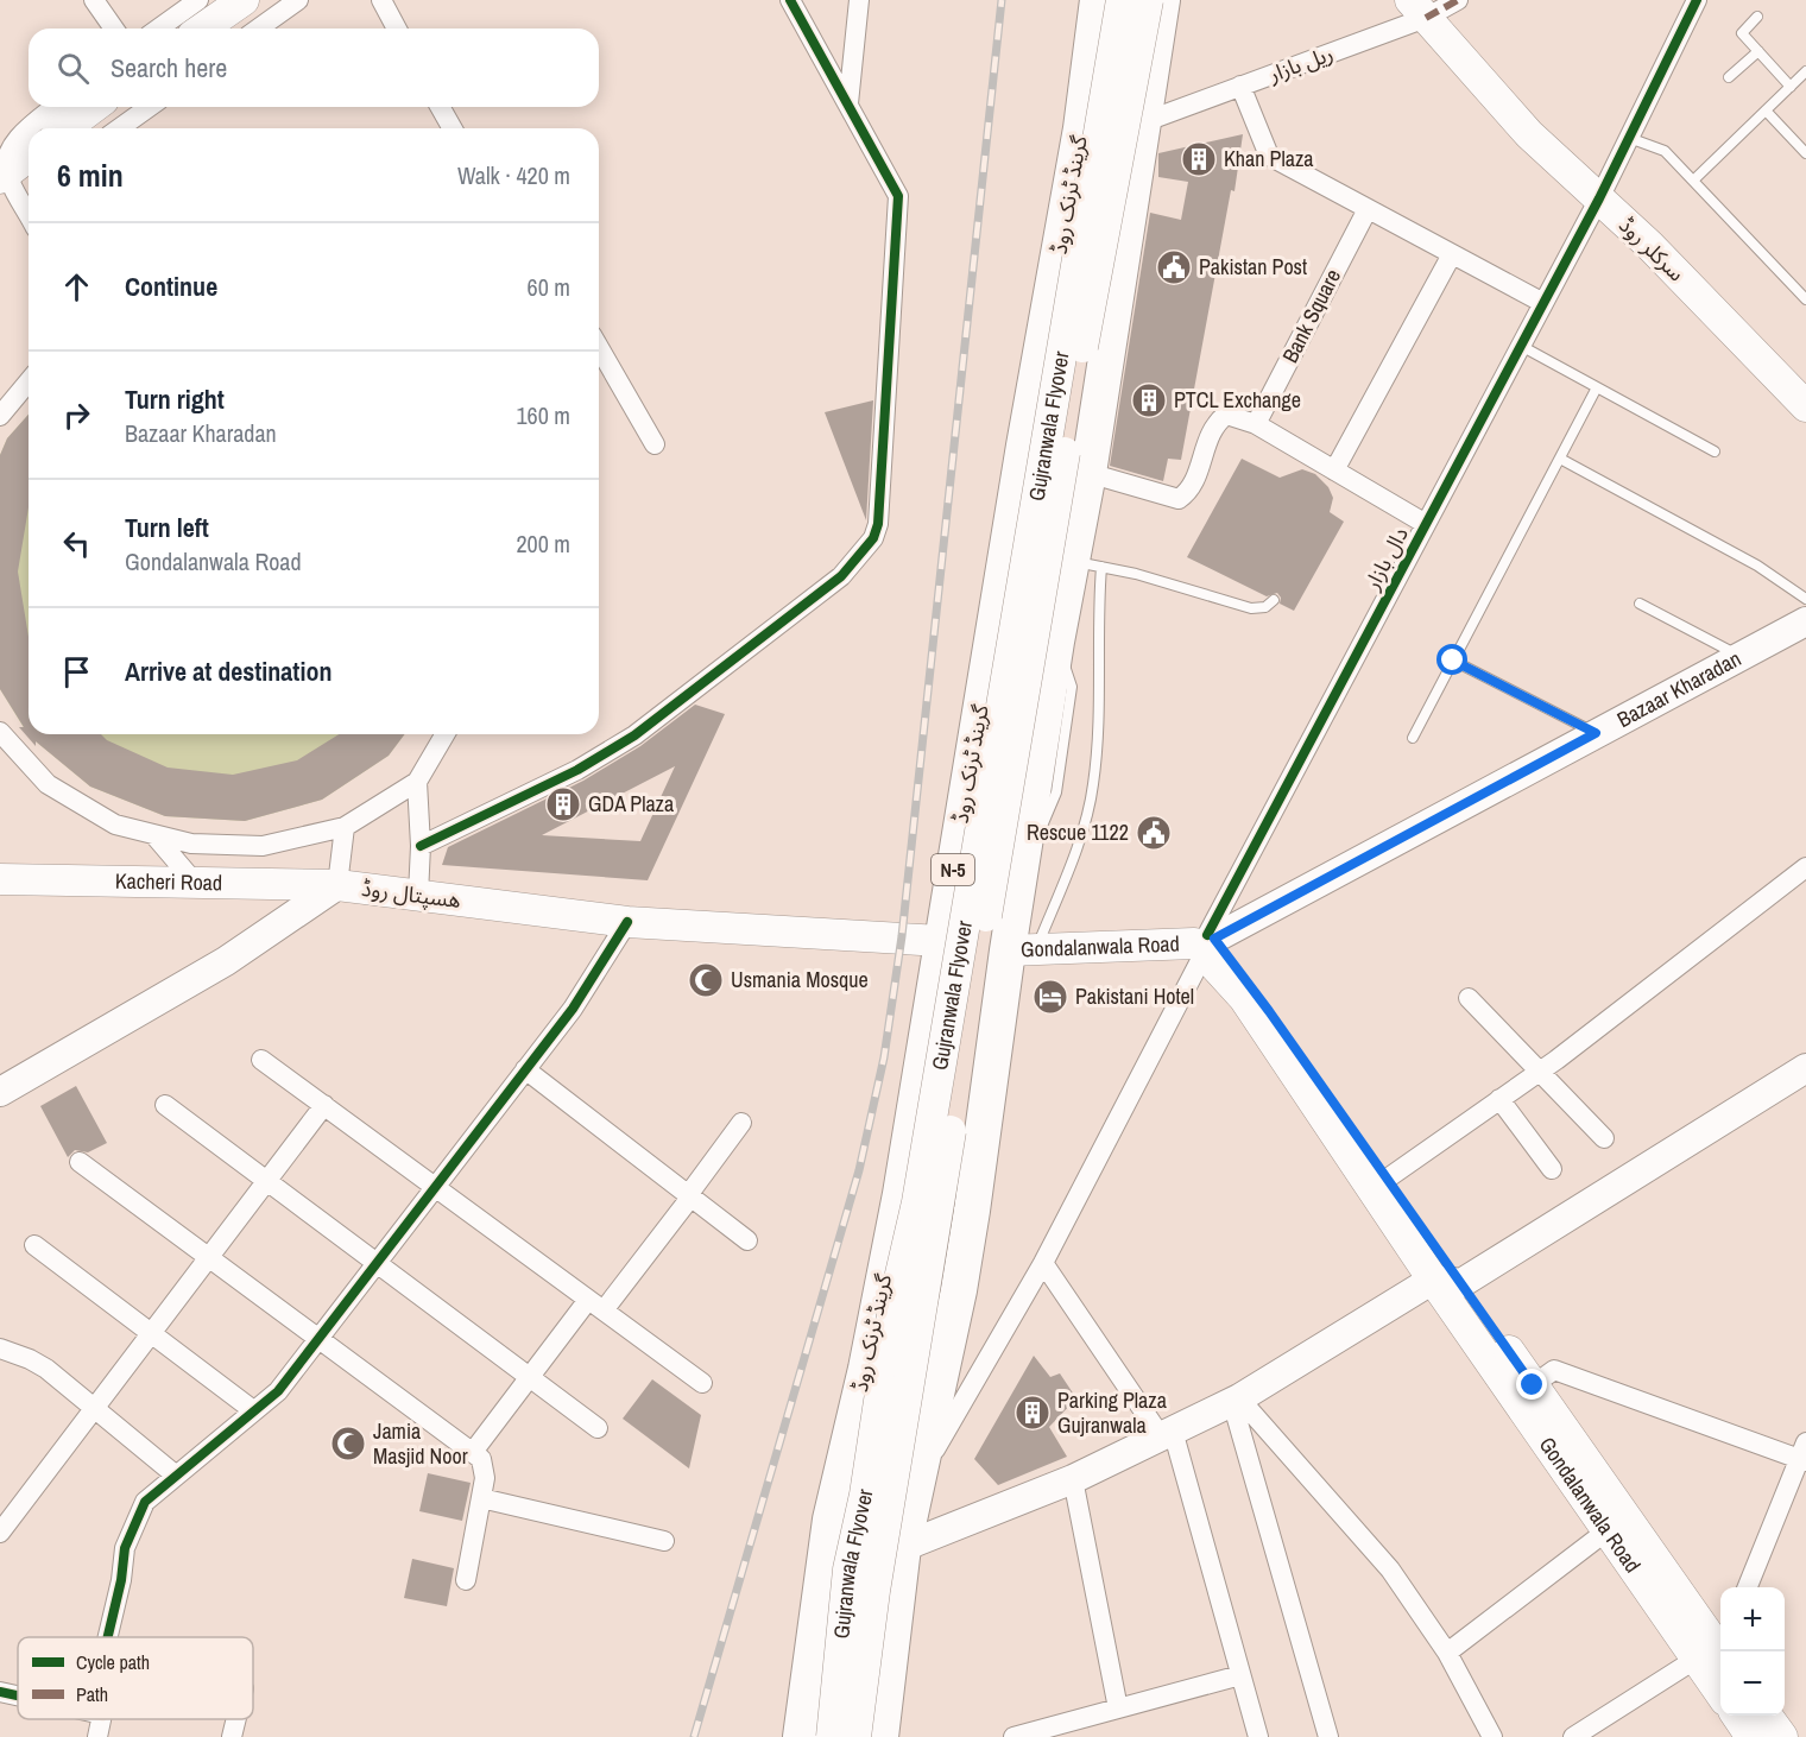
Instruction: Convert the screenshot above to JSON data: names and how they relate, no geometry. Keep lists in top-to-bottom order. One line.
{"streets":{"highway":["گرینڈ ٹرنک روڈ","N-5"],"main road":["سرکلر روڈ","Gujranwala Flyover","Kacheri Road","ھسپتال روڈ","Gondalanwala Road"],"street":["ریل بازار","Bank Square","دال بازار","Bazaar Kharadan"]},"crossings":[["ریل بازار","سرکلر روڈ"],["گرینڈ ٹرنک روڈ","ھسپتال روڈ"],["سرکلر روڈ","دال بازار"],["دال بازار","Bazaar Kharadan"],["دال بازار","Gondalanwala Road"],["Bazaar Kharadan","Gondalanwala Road"],["Kacheri Road","ھسپتال روڈ"]],"places":{"building":["Khan Plaza","PTCL Exchange","GDA Plaza","Parking Plaza Gujranwala"],"public building":["Pakistan Post","Rescue 1122"],"mosque":["Usmania Mosque","Jamia Masjid Noor"],"hotel":["Pakistani Hotel"]},"legend":["Cycle path","Path"],"page":{"search":"Search here","heading":["6 min","Walk · 420 m"],"list":[["Continue","60 m"],["Turn right","Bazaar Kharadan","160 m"],["Turn left","Gondalanwala Road","200 m"],"Arrive at destination"],"map_buttons":["+","−"]}}
